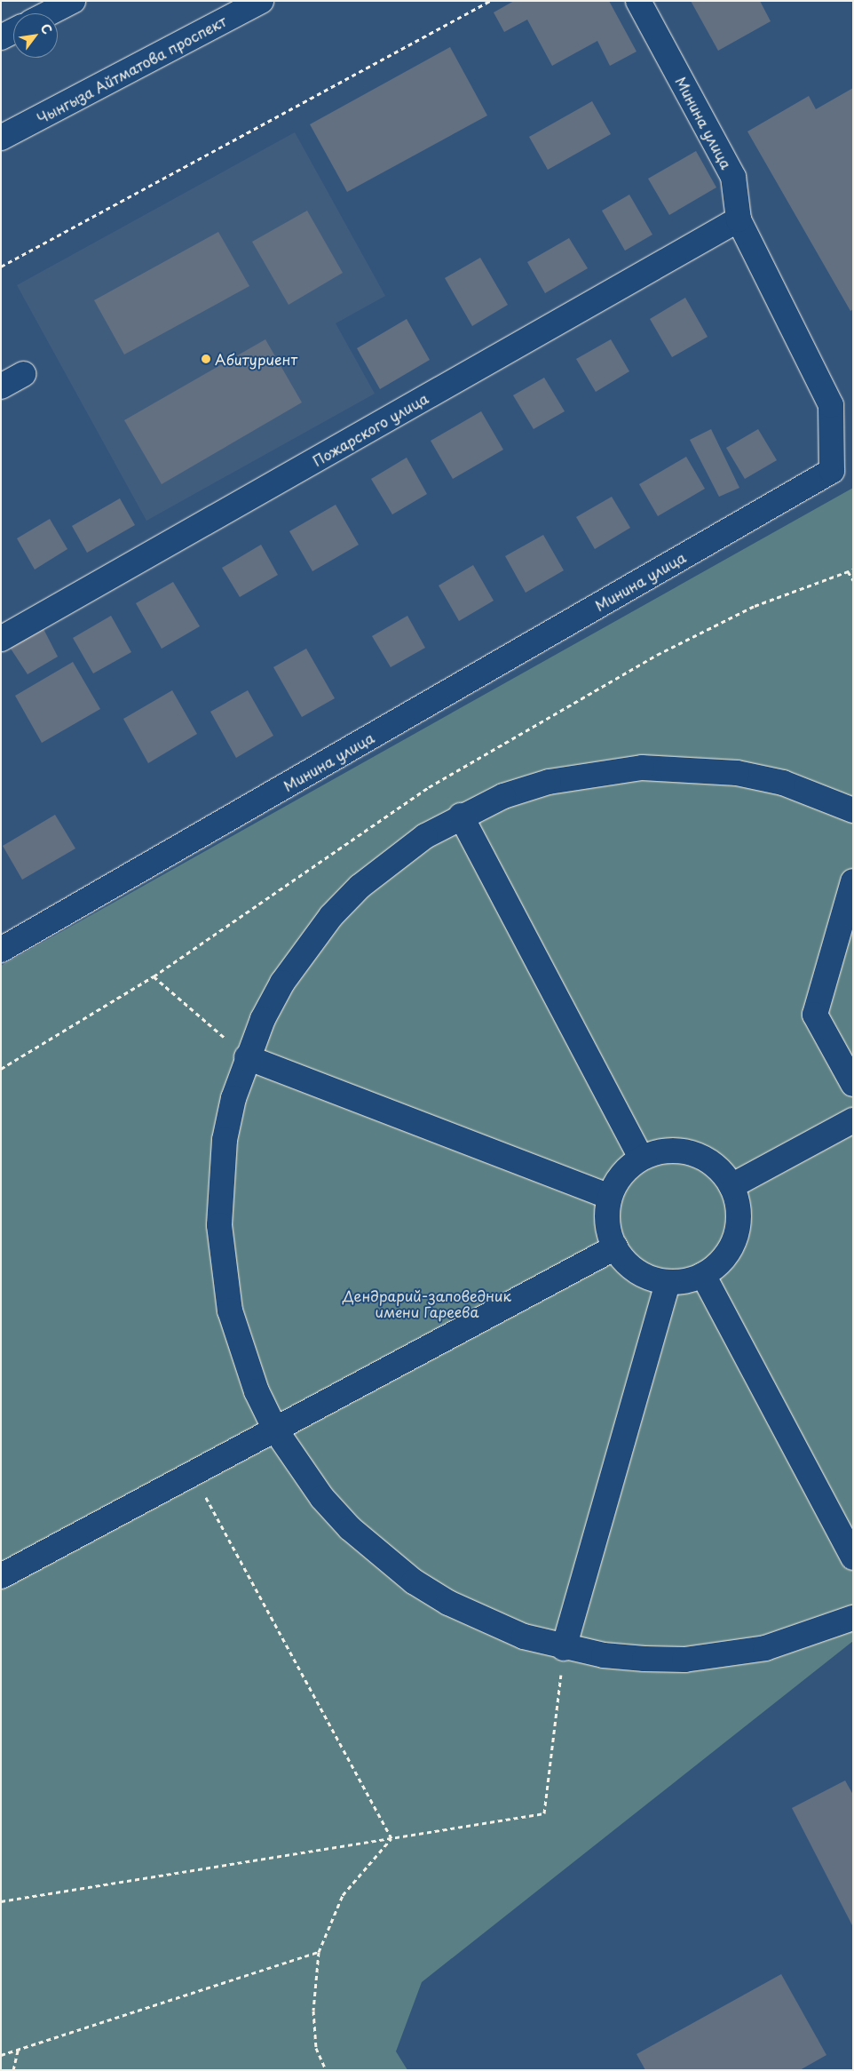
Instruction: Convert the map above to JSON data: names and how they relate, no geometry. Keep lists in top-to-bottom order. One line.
{"streets":{"street":["Чынгыза Айтматова проспект","Минина улица","Пожарского улица"]},"crossings":[["Минина улица","Пожарского улица"]],"parks":["Дендрарий-заповедник имени Гареева"],"places":["Абитуриент"],"north":"top right"}
